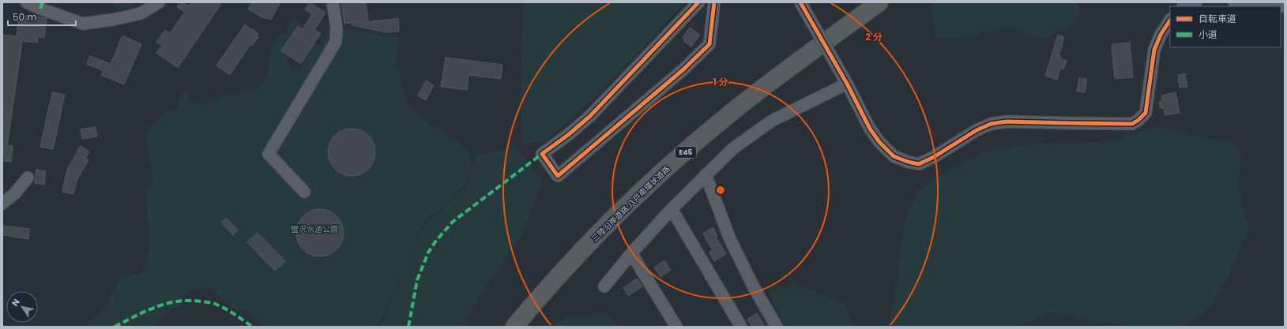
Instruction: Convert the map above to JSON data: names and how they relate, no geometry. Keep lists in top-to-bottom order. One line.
{"streets":{"highway":["E45","三陸沿岸道路;八戸南環状道路"]},"parks":["蟹沢水道公園"],"legend":["自転車道","小道"],"scale_bar":"50 m","north":"top left","rings":["2 分","1 分"]}
